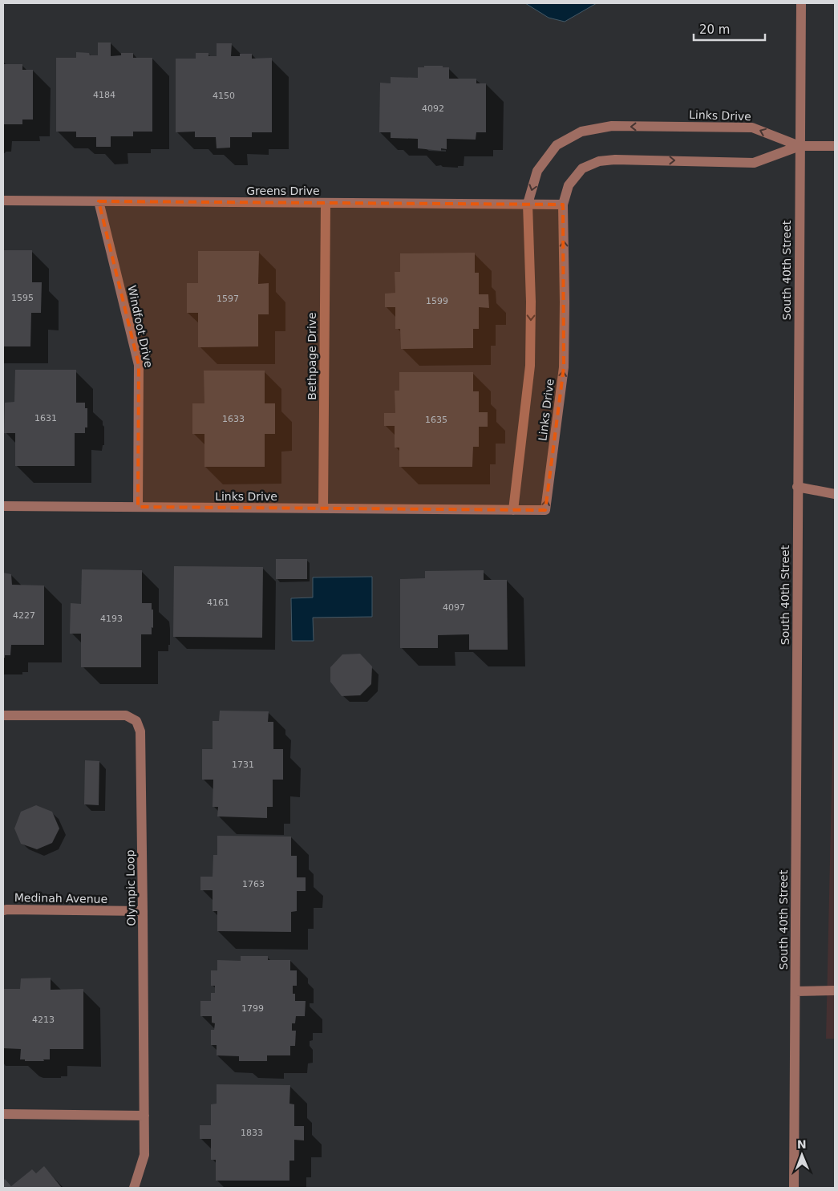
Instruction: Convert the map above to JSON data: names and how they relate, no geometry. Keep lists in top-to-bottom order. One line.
{"streets":{"street":["Links Drive","Greens Drive","South 40th Street","Windfoot Drive","Bethpage Drive","Olympic Loop","Medinah Avenue"]},"crossings":[["Links Drive","Greens Drive"],["Links Drive","South 40th Street"],["Links Drive","Windfoot Drive"],["Links Drive","Bethpage Drive"],["Greens Drive","Windfoot Drive"],["Greens Drive","Bethpage Drive"],["Olympic Loop","Medinah Avenue"]],"house_numbers":["4184","4150","4092","1595","1597","1599","1631","1633","1635","4161","4097","4227","4193","1731","1763","1799","4213","1833"],"scale_bar":"20 m","north":"top"}
